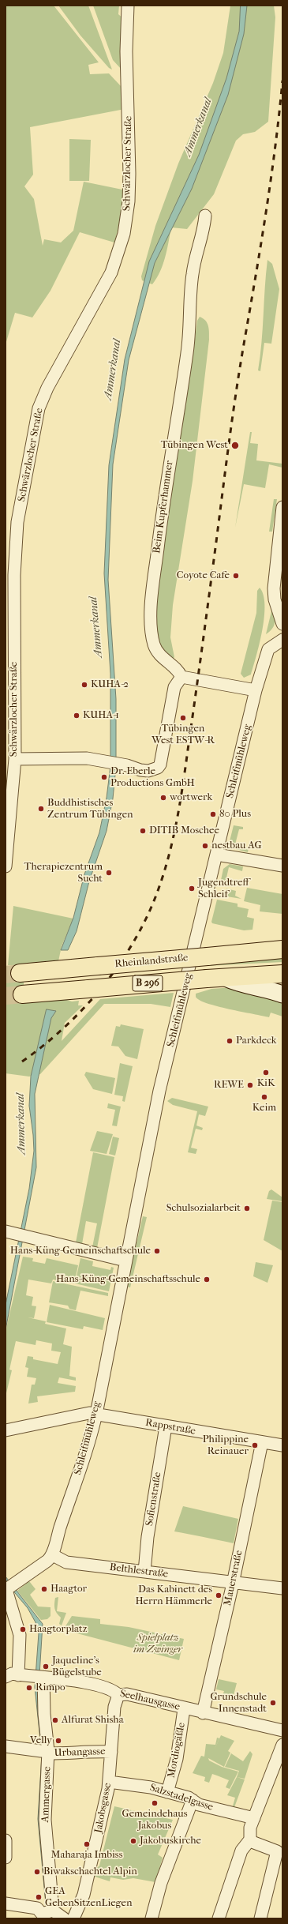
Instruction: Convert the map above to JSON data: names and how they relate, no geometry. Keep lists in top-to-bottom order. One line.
{"streets":{"main road":["Rheinlandstraße","B 296"],"street":["Schwärzlocher Straße","Beim Kupferhammer","Schleifmühleweg","Rappstraße","Sofienstraße","Belthlestraße","Mauerstraße","Seelhausgasse","Mordiogäßle","Urbangasse","Ammergasse","Salzstadelgasse","Jakobsgasse"]},"crossings":[["Schleifmühleweg","Rappstraße"],["Schleifmühleweg","Belthlestraße"],["Rheinlandstraße","B 296"],["Rappstraße","Sofienstraße"],["Rappstraße","Mauerstraße"],["Sofienstraße","Belthlestraße"],["Belthlestraße","Mauerstraße"],["Mauerstraße","Seelhausgasse"],["Seelhausgasse","Mordiogäßle"],["Seelhausgasse","Ammergasse"],["Seelhausgasse","Jakobsgasse"],["Mordiogäßle","Salzstadelgasse"],["Urbangasse","Ammergasse"],["Urbangasse","Jakobsgasse"],["Salzstadelgasse","Jakobsgasse"]],"water":["Ammerkanal"],"parks":["Spielplatz im Zwinger"],"places":["Tübingen West","Coyote Cafe","KUHA-2","KUHA-1","Tübingen West ESTW-R","Dr. Eberle Productions GmbH","wortwerk","Buddhistisches Zentrum Tübingen","80 Plus","DITIB Moschee","nestbau AG","Therapiezentrum Sucht","Jugendtreff Schleif","Parkdeck","KiK","REWE","Keim","Schulsozialarbeit","Hans-Küng-Gemeinschaftschule","Hans-Küng-Gemeinschaftsschule","Philippine Reinauer","Haagtor","Das Kabinett des Herrn Hämmerle","Haagtorplatz","Jaqueline’s Bügelstube","Rimpo","Grundschule Innenstadt","Alfurat Shisha","Velly","Gemeindehaus Jakobus","Jakobuskirche","Maharaja Imbiss","Biwakschachtel Alpin","GEA GehenSitzenLiegen"]}
